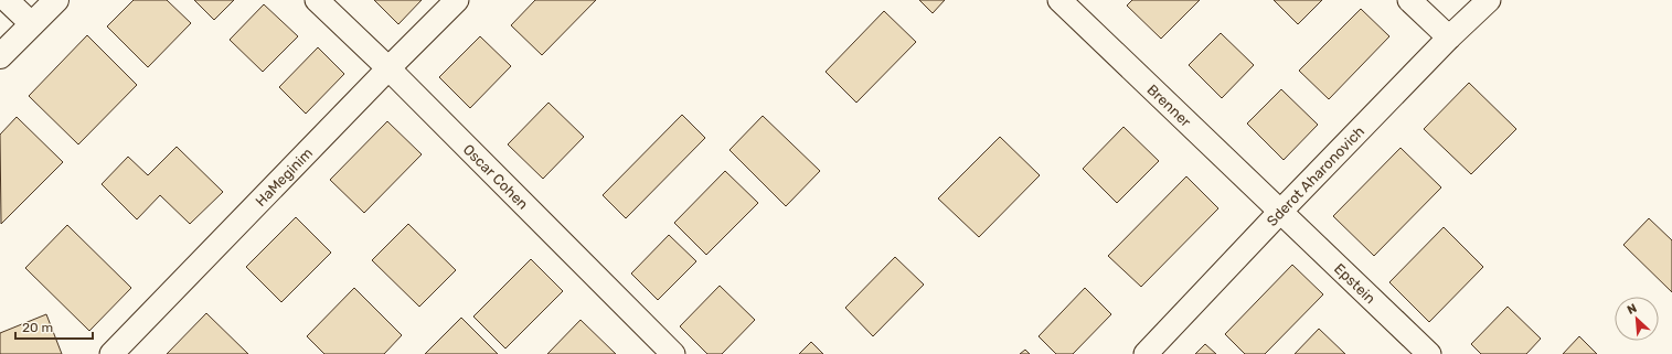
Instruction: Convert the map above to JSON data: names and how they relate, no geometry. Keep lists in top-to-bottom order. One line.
{"streets":{"street":["Brenner","Sderot Aharonovich","HaMeginim","Oscar Cohen","Epstein"]},"crossings":[["Brenner","Sderot Aharonovich"],["Brenner","Epstein"],["Sderot Aharonovich","Epstein"],["HaMeginim","Oscar Cohen"]],"scale_bar":"20 m","north":"top left"}
